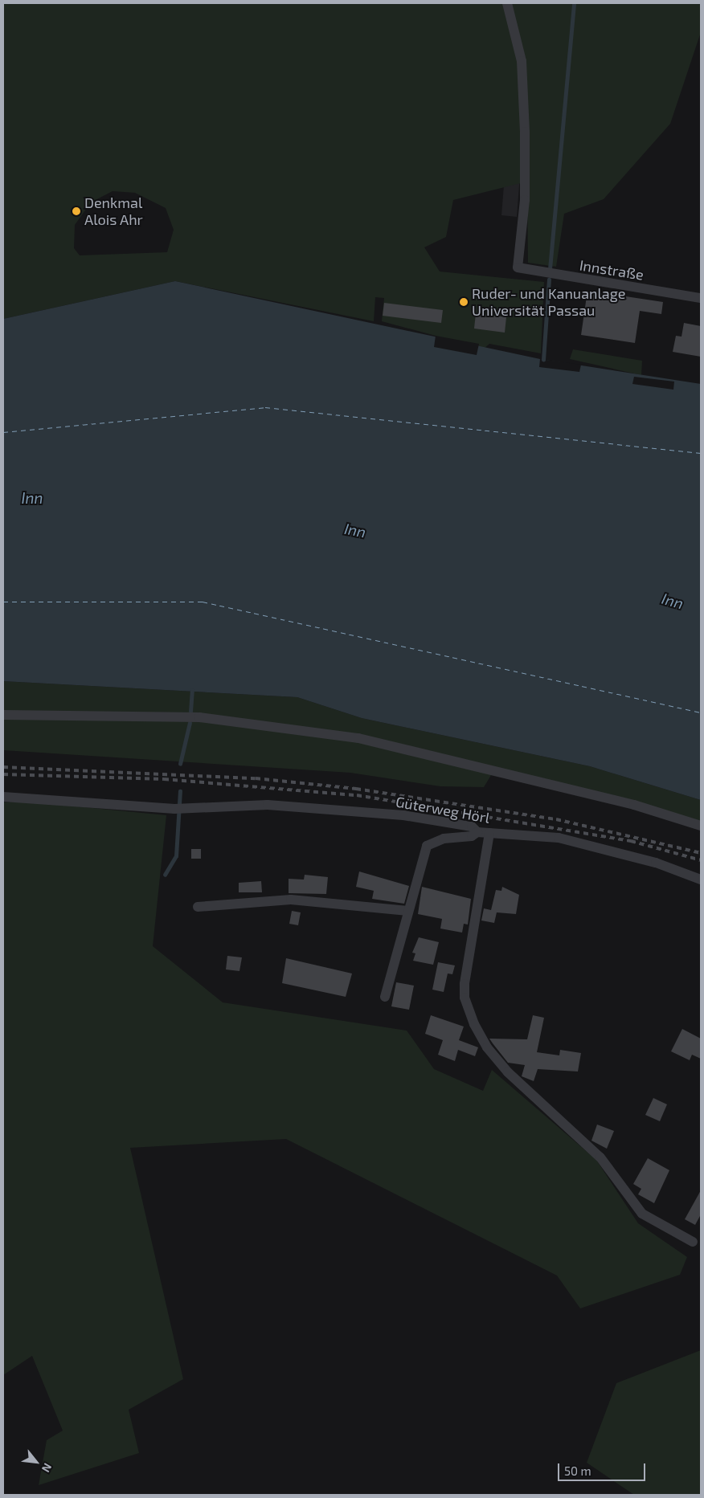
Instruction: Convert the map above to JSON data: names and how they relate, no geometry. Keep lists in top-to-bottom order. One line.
{"streets":{"street":["Innstraße","Güterweg Hörl"]},"water":["Inn"],"places":["Denkmal Alois Ahr","Ruder- und Kanuanlage Universität Passau"],"scale_bar":"50 m","north":"bottom right"}
